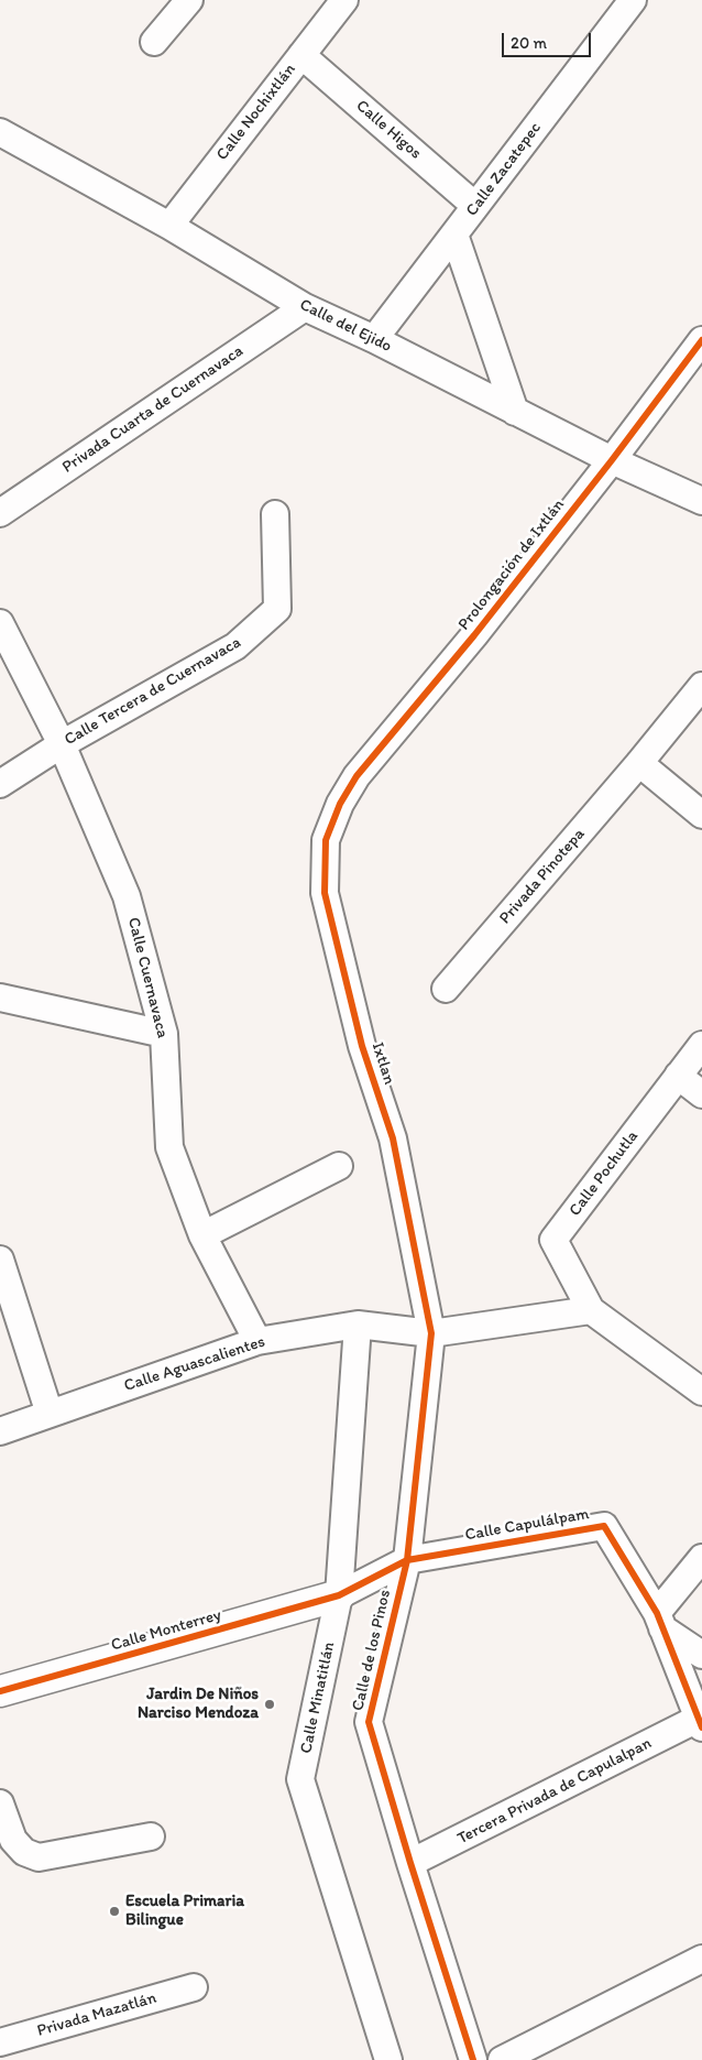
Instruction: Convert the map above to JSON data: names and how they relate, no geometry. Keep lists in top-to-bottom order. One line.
{"streets":{"street":["Calle Nochixtlán","Calle Higos","Calle Zacatepec","Calle del Ejido","Privada Cuarta de Cuernavaca","Prolongación de Ixtlán","Calle Tercera de Cuernavaca","Privada Pinotepa","Calle Cuernavaca","Ixtlan","Calle Pochutla","Calle Aguascalientes","Calle Capulálpam","Calle Monterrey","Calle de los Pinos","Calle Minatitlán","Tercera Privada de Capulalpan","Privada Mazatlán"]},"crossings":[["Calle Nochixtlán","Calle Higos"],["Calle Nochixtlán","Calle del Ejido"],["Calle Higos","Calle Zacatepec"],["Calle Zacatepec","Calle del Ejido"],["Calle del Ejido","Privada Cuarta de Cuernavaca"],["Calle del Ejido","Prolongación de Ixtlán"],["Prolongación de Ixtlán","Ixtlan"],["Calle Tercera de Cuernavaca","Calle Cuernavaca"],["Calle Cuernavaca","Calle Aguascalientes"],["Ixtlan","Calle Aguascalientes"],["Ixtlan","Calle de los Pinos"],["Calle Pochutla","Calle Aguascalientes"],["Calle Aguascalientes","Calle de los Pinos"],["Calle Aguascalientes","Calle Minatitlán"],["Calle Capulálpam","Calle Monterrey"],["Calle Capulálpam","Calle de los Pinos"],["Calle Capulálpam","Calle Minatitlán"],["Calle Capulálpam","Tercera Privada de Capulalpan"],["Calle Monterrey","Calle Minatitlán"],["Calle de los Pinos","Tercera Privada de Capulalpan"]],"places":["Jardin De Niños Narciso Mendoza","Escuela Primaria Bilingue"],"scale_bar":"20 m"}
